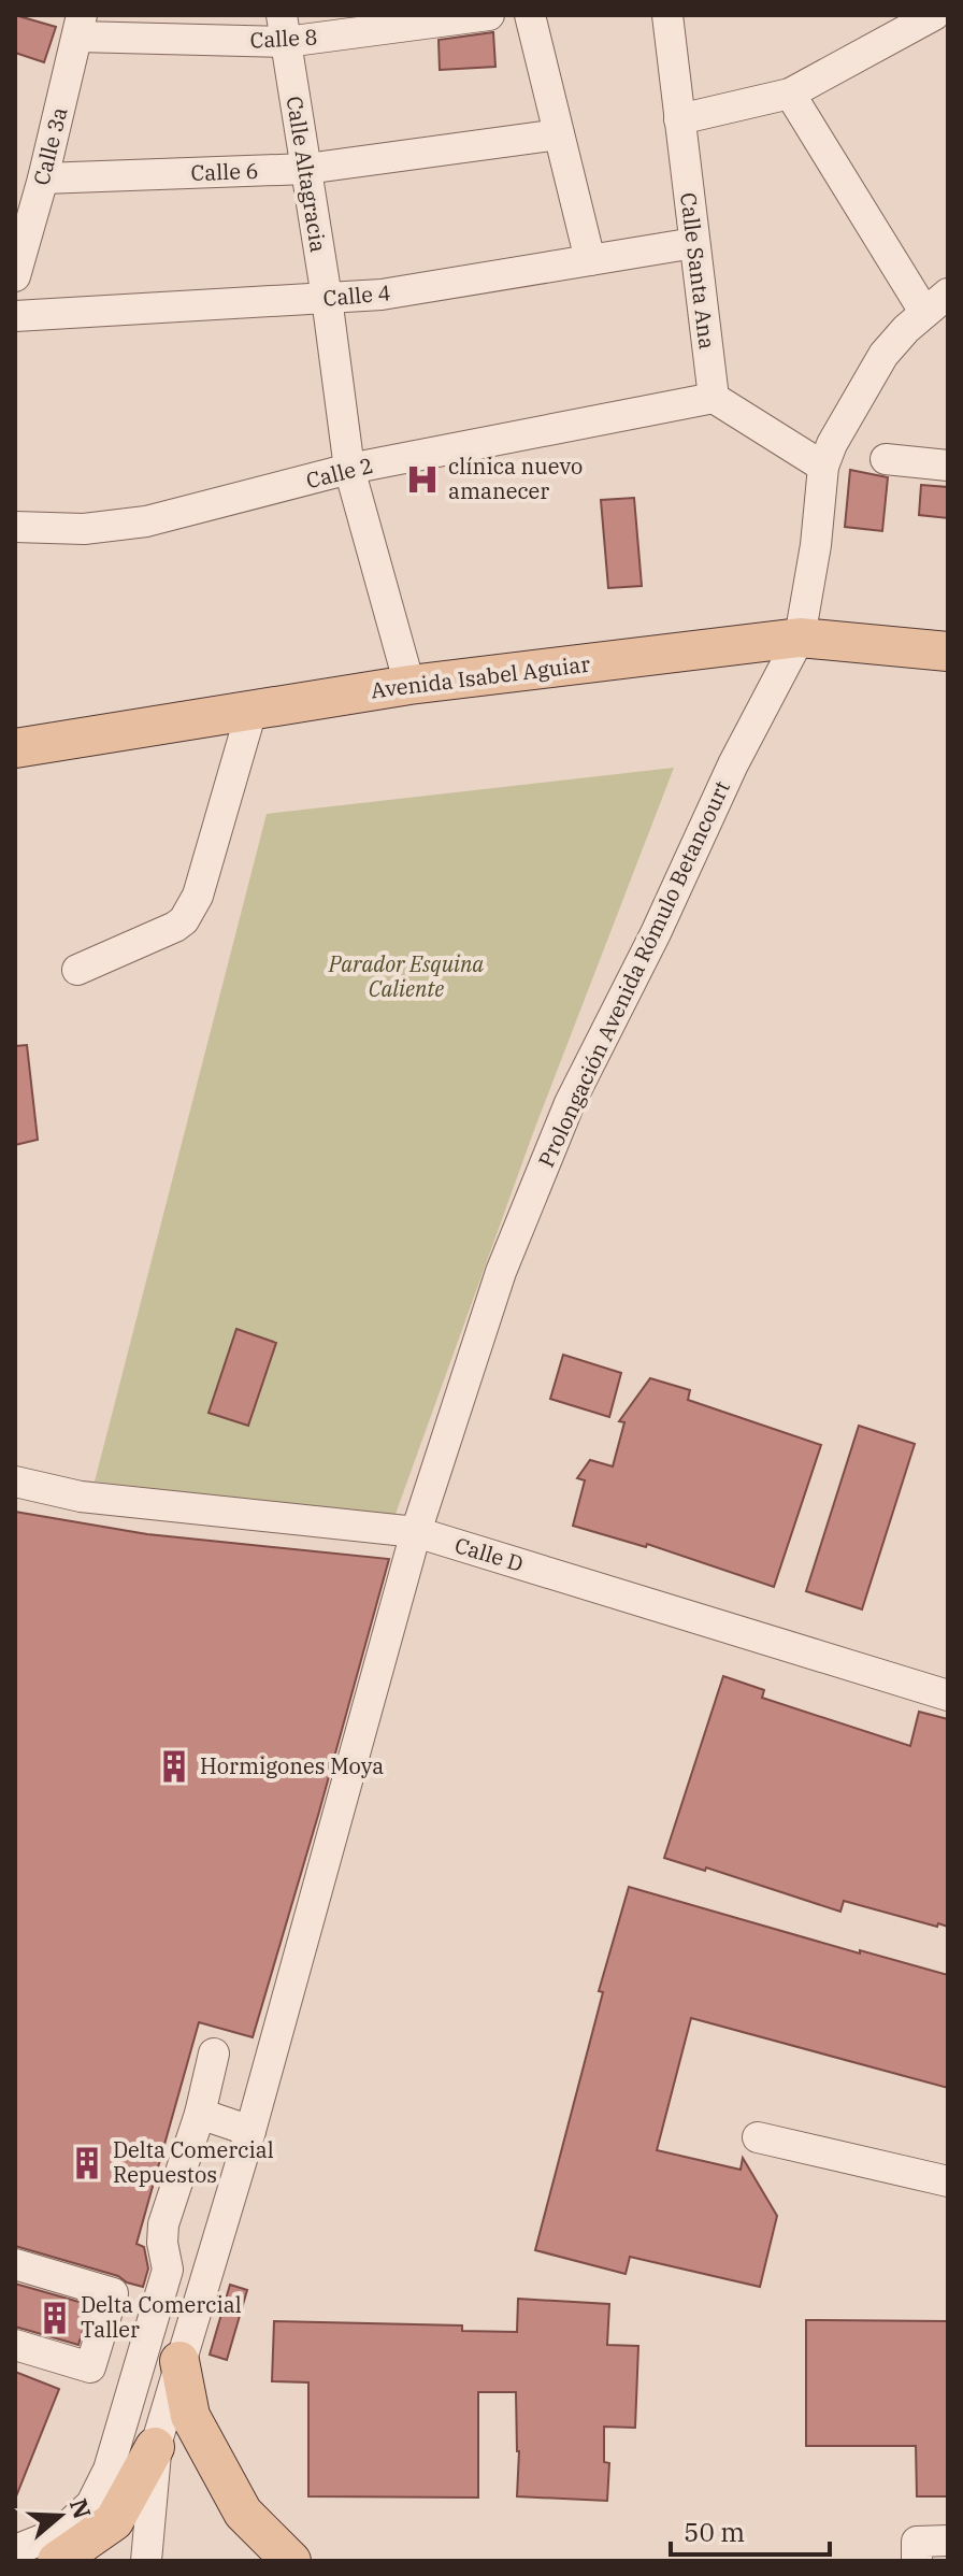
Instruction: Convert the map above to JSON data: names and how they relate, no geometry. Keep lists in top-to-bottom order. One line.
{"streets":{"main road":["Avenida Isabel Aguiar"],"street":["Calle 8","Calle 3a","Calle 6","Calle Altagracia","Calle Santa Ana","Calle 4","Calle 2","Prolongación Avenida Rómulo Betancourt","Calle D"]},"crossings":[["Calle 8","Calle 3a"],["Calle 8","Calle Altagracia"],["Calle 3a","Calle 6"],["Calle 6","Calle Altagracia"],["Calle Altagracia","Calle 4"],["Calle Altagracia","Calle 2"],["Calle Altagracia","Avenida Isabel Aguiar"],["Calle Santa Ana","Calle 4"],["Calle Santa Ana","Calle 2"],["Avenida Isabel Aguiar","Prolongación Avenida Rómulo Betancourt"],["Prolongación Avenida Rómulo Betancourt","Calle D"]],"parks":["Parador Esquina Caliente"],"places":{"hospital":["clínica nuevo amanecer"],"building":["Hormigones Moya","Delta Comercial Repuestos","Delta Comercial Taller"]},"scale_bar":"50 m","north":"right"}
